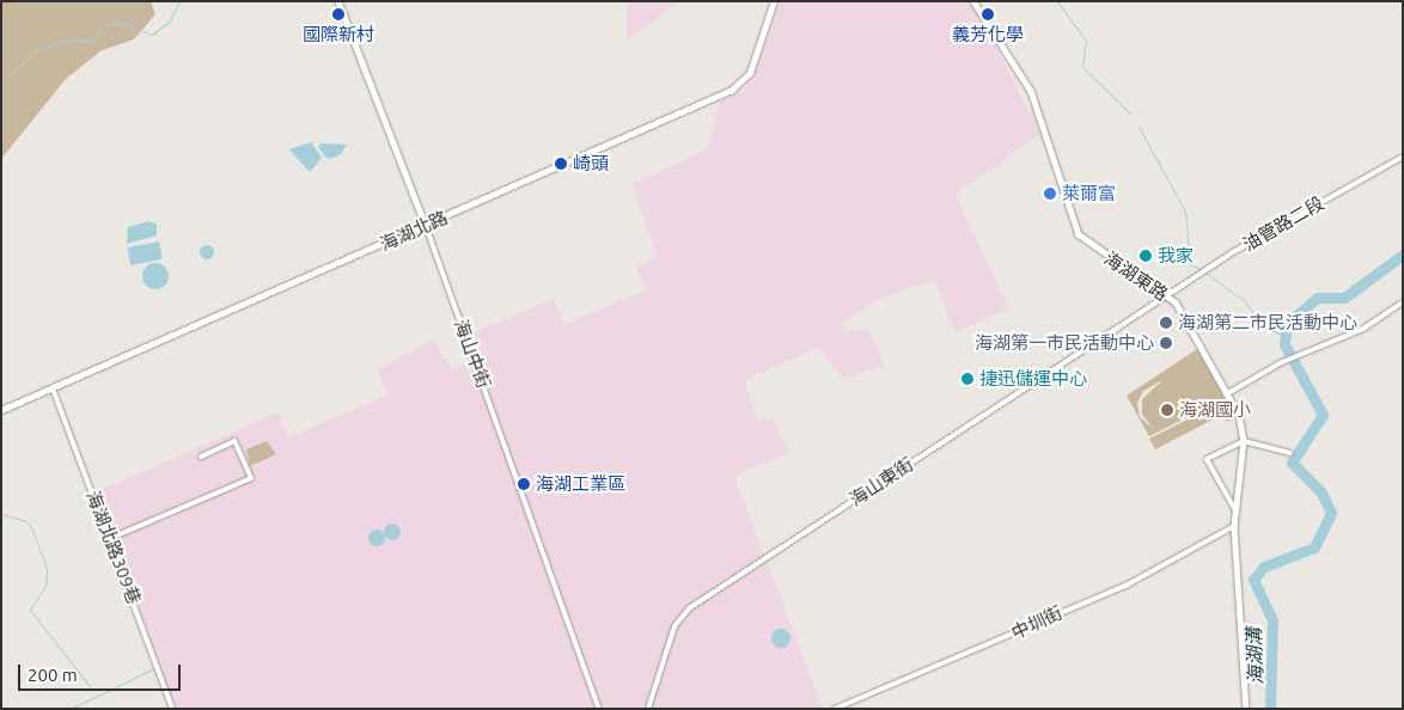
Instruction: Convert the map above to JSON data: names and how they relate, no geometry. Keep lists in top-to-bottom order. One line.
{"streets":{"street":["油管路二段","海湖北路","海湖東路","海山中街","海山東街","海湖北路309巷","中圳街"]},"crossings":[["油管路二段","海湖東路"],["油管路二段","海山東街"],["海湖北路","海山中街"],["海湖北路","海湖北路309巷"],["海湖東路","海山東街"],["海湖東路","中圳街"]],"water":["海湖溝"],"places":["國際新村","義芳化學","崎頭","萊爾富","我家","海湖第二市民活動中心","海湖第一市民活動中心","捷迅儲運中心","海湖國小","海湖工業區"],"scale_bar":"200 m"}
